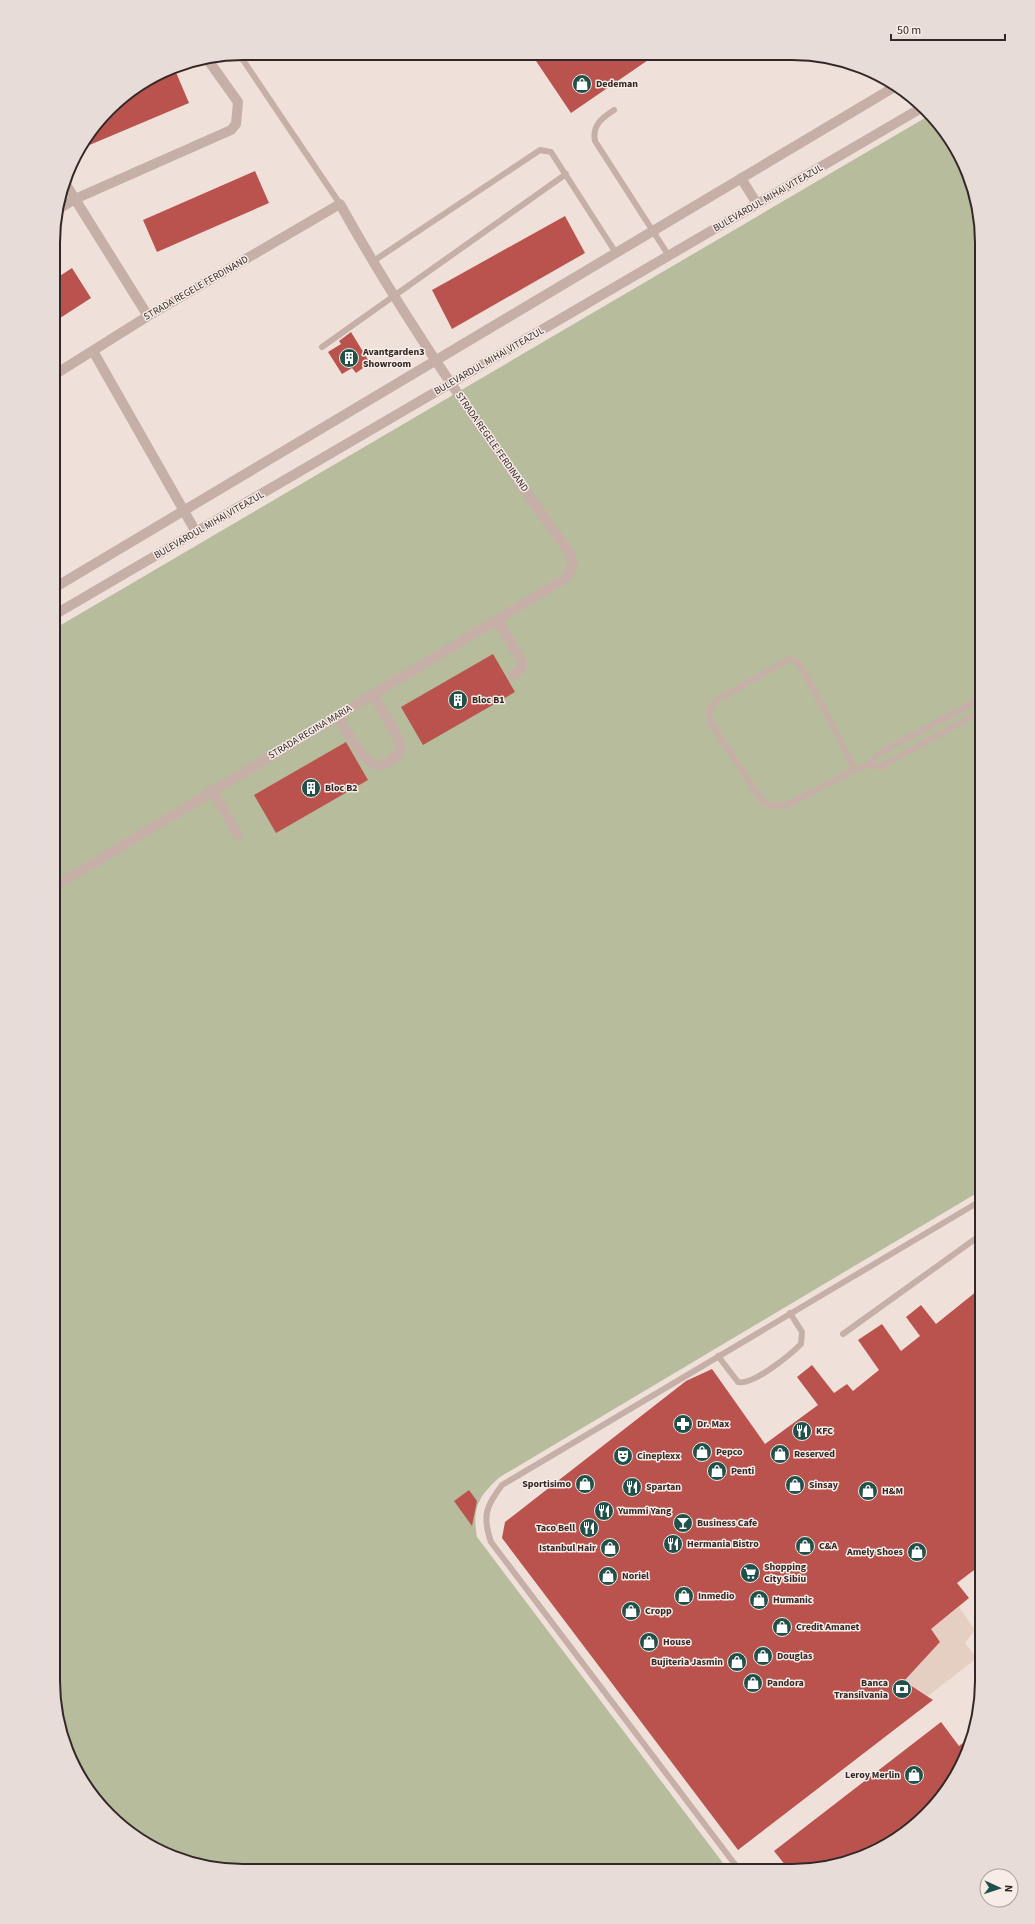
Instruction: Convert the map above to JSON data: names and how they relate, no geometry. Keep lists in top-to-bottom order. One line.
{"streets":{"street":["BULEVARDUL MIHAI VITEAZUL","STRADA REGELE FERDINAND","STRADA REGINA MARIA"]},"crossings":[["BULEVARDUL MIHAI VITEAZUL","STRADA REGELE FERDINAND"],["STRADA REGELE FERDINAND","STRADA REGINA MARIA"]],"places":{"shop":["Dedeman","Pepco","Reserved","Penti","Sportisimo","Sinsay","H&M","C&A","Istanbul Hair","Amely Shoes","Noriel","Inmedio","Humanic","Cropp","Credit Amanet","House","Douglas","Bujiteria Jasmin","Pandora","Leroy Merlin"],"building":["Avantgarden3 Showroom","Bloc B1","Bloc B2"],"pharmacy":["Dr. Max"],"restaurant":["KFC","Spartan","Yummi Yang","Taco Bell","Hermania Bistro"],"theatre":["Cineplexx"],"bar":["Business Cafe"],"supermarket":["Shopping City Sibiu"],"bank":["Banca Transilvania"]},"scale_bar":"50 m","north":"right"}
